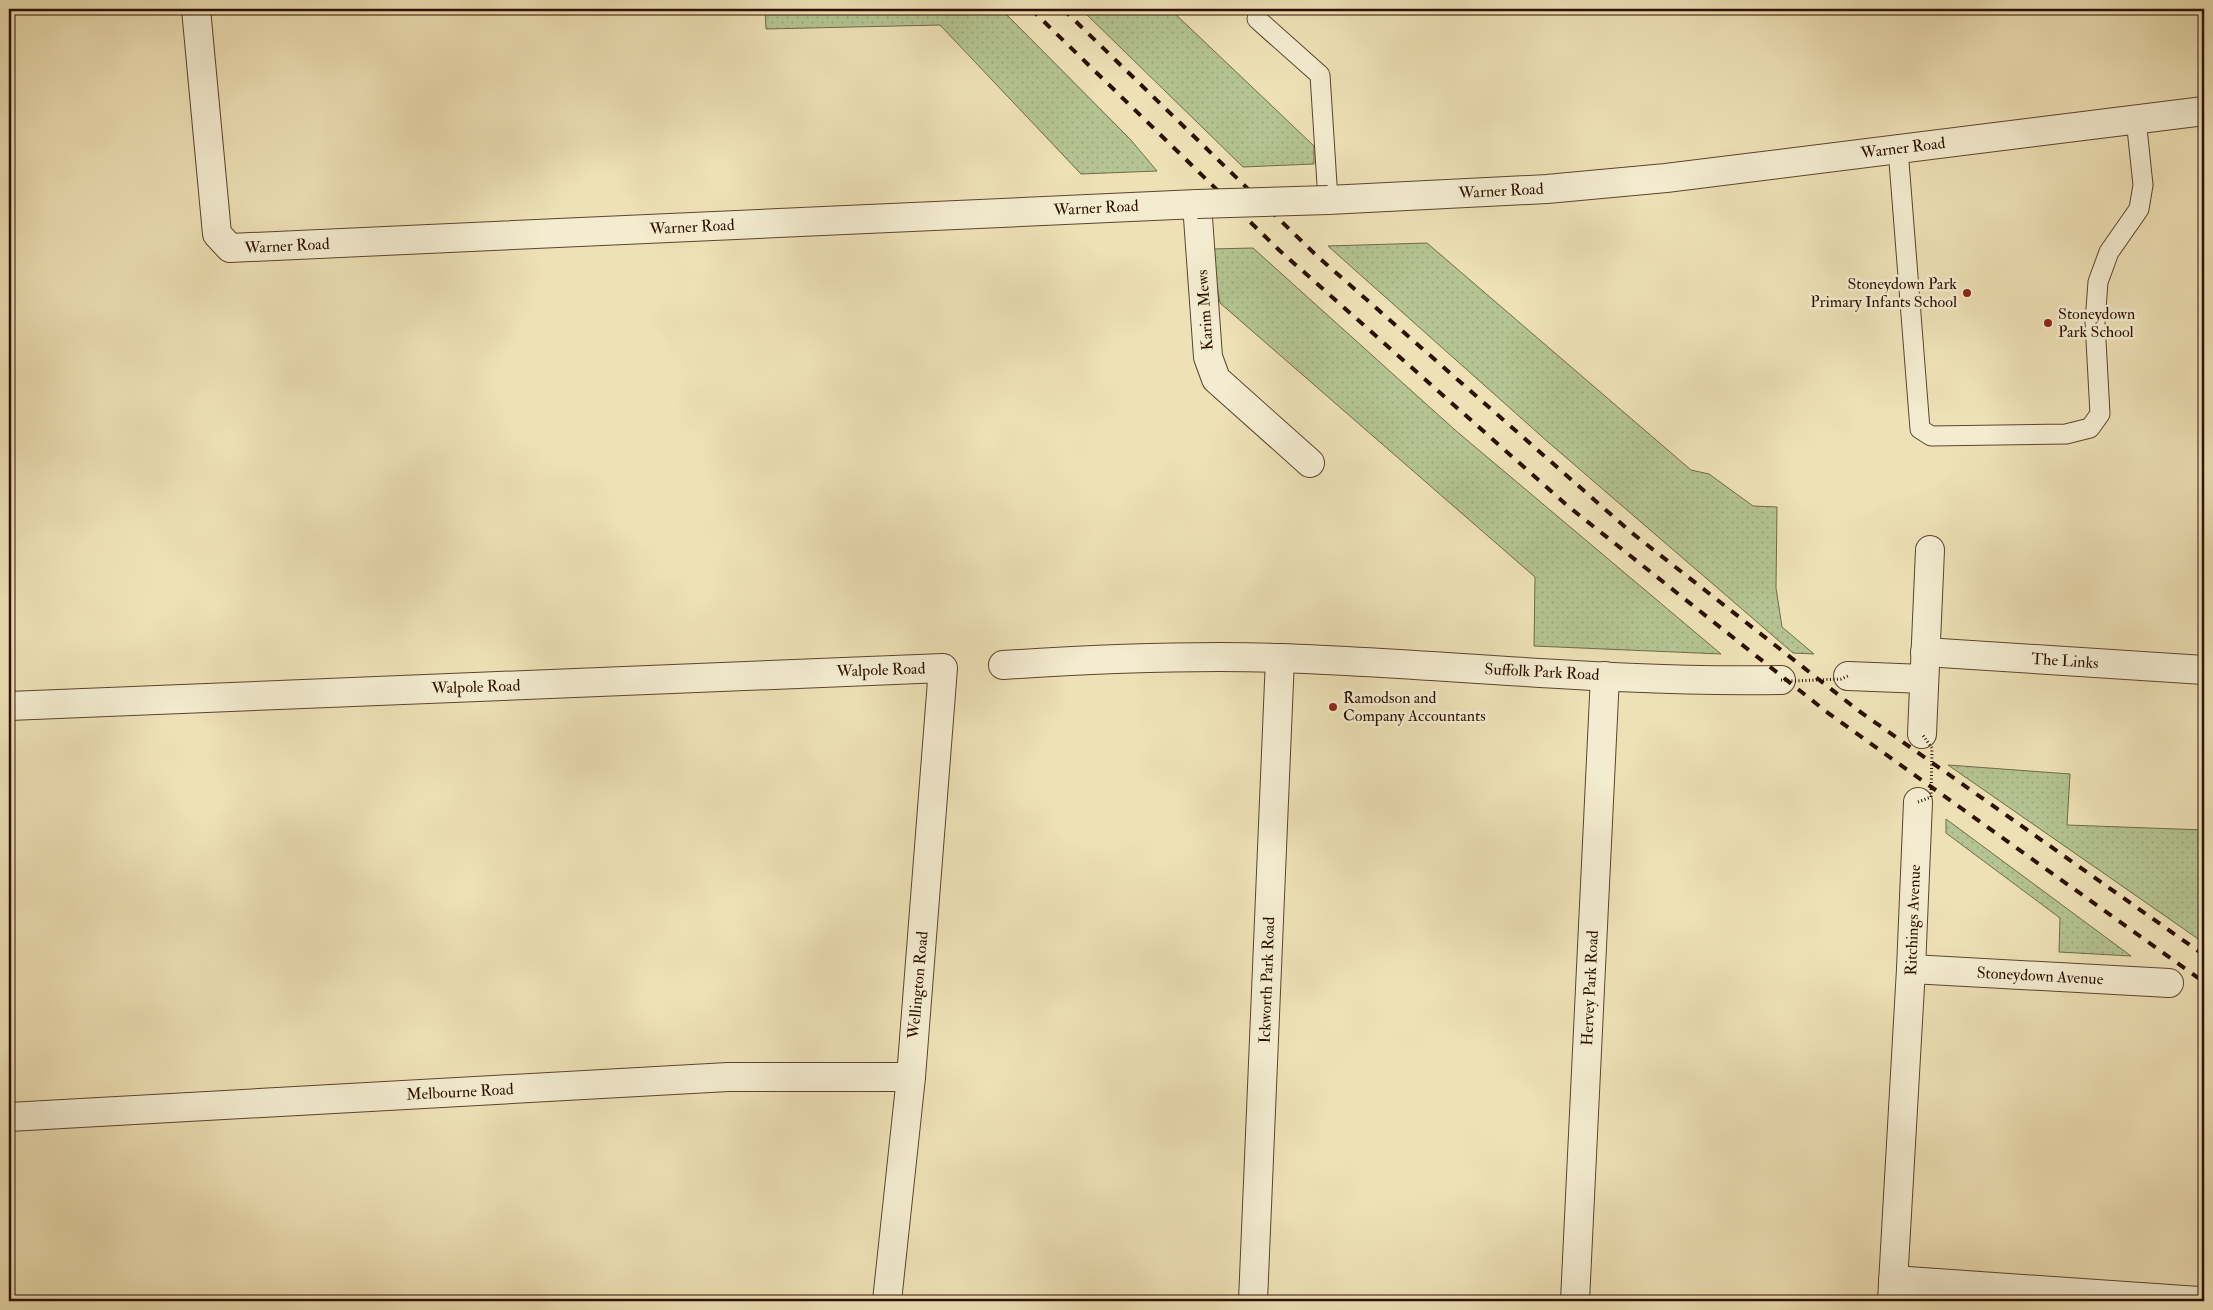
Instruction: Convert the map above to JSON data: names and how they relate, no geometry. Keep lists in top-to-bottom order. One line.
{"streets":{"street":["Warner Road","Karim Mews","The Links","Walpole Road","Suffolk Park Road","Ritchings Avenue","Stoneydown Avenue","Ickworth Park Road","Wellington Road","Hervey Park Road","Melbourne Road"]},"crossings":[["Warner Road","Karim Mews"],["Walpole Road","Wellington Road"],["Suffolk Park Road","Ickworth Park Road"],["Suffolk Park Road","Hervey Park Road"],["Ritchings Avenue","Stoneydown Avenue"],["Wellington Road","Melbourne Road"]],"places":["Stoneydown Park Primary Infants School","Stoneydown Park School","Ramodson and Company Accountants"]}
